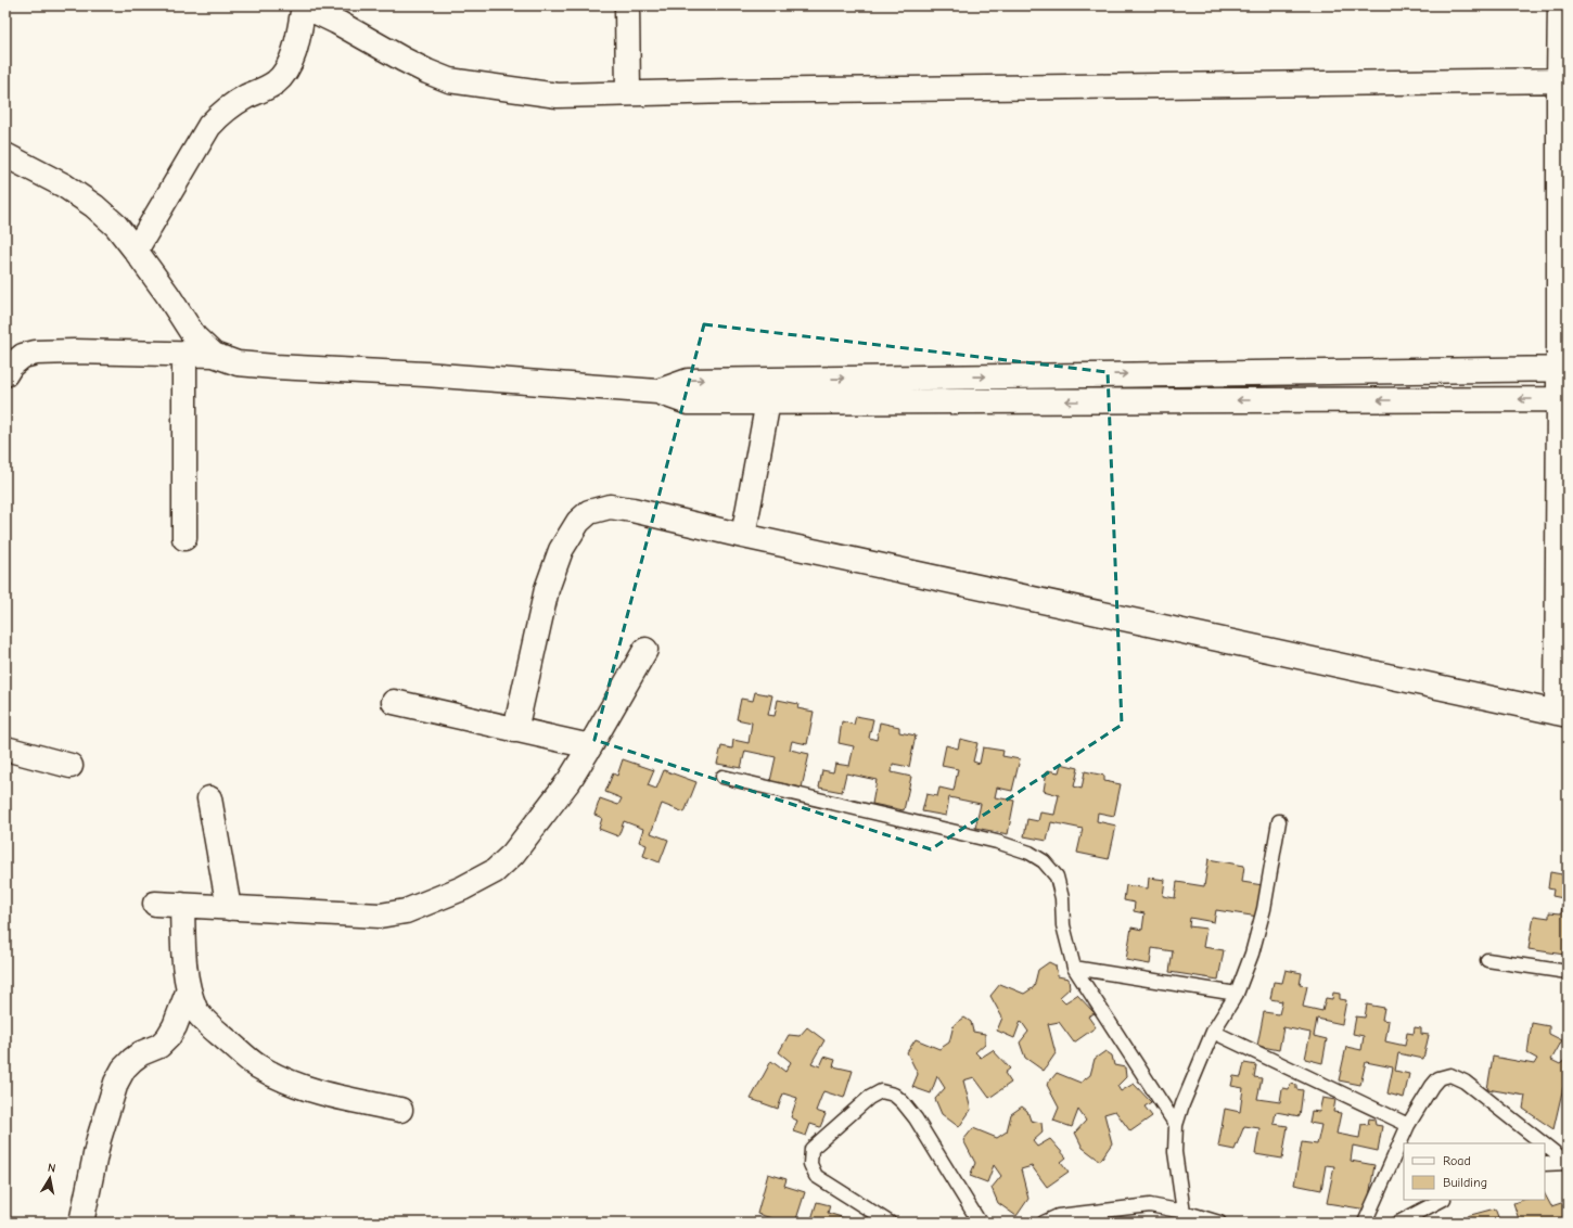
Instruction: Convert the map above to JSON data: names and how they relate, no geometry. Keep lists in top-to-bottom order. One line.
{"legend":["Road","Building"],"north":"top"}
